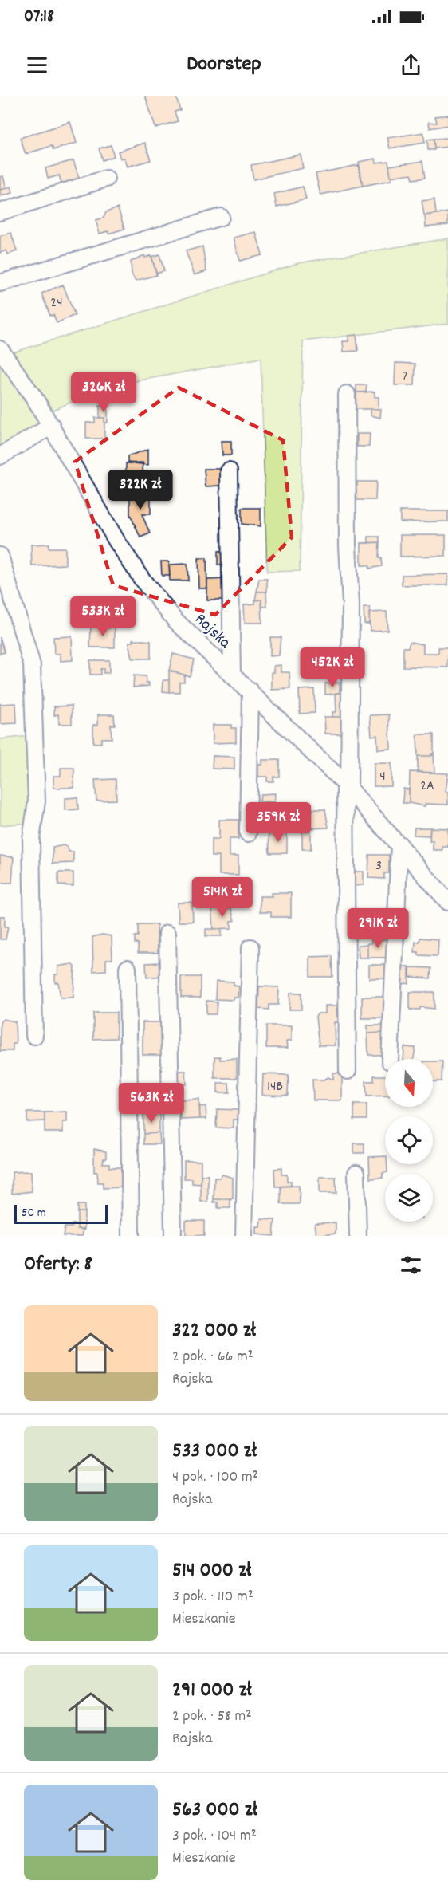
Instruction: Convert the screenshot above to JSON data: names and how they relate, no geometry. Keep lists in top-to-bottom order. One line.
{"streets":{"street":["Rajska"]},"house_numbers":["24","7","4","2A","3","14B"],"scale_bar":"50 m","north":"bottom","page":{"status":"07:18","header":"Doorstep","price":["326K zł","322K zł","533K zł","452K zł","359K zł","514K zł","291K zł","563K zł"],"scale":"50 m","heading":"Oferty: 8","list":[{"name":"322 000 zł","note":"2 pok. · 66 m² · Rajska"},{"name":"533 000 zł","note":"4 pok. · 100 m² · Rajska"},{"name":"514 000 zł","note":"3 pok. · 110 m² · Mieszkanie"},{"name":"291 000 zł","note":"2 pok. · 58 m² · Rajska"},{"name":"563 000 zł","note":"3 pok. · 104 m² · Mieszkanie"}]}}
